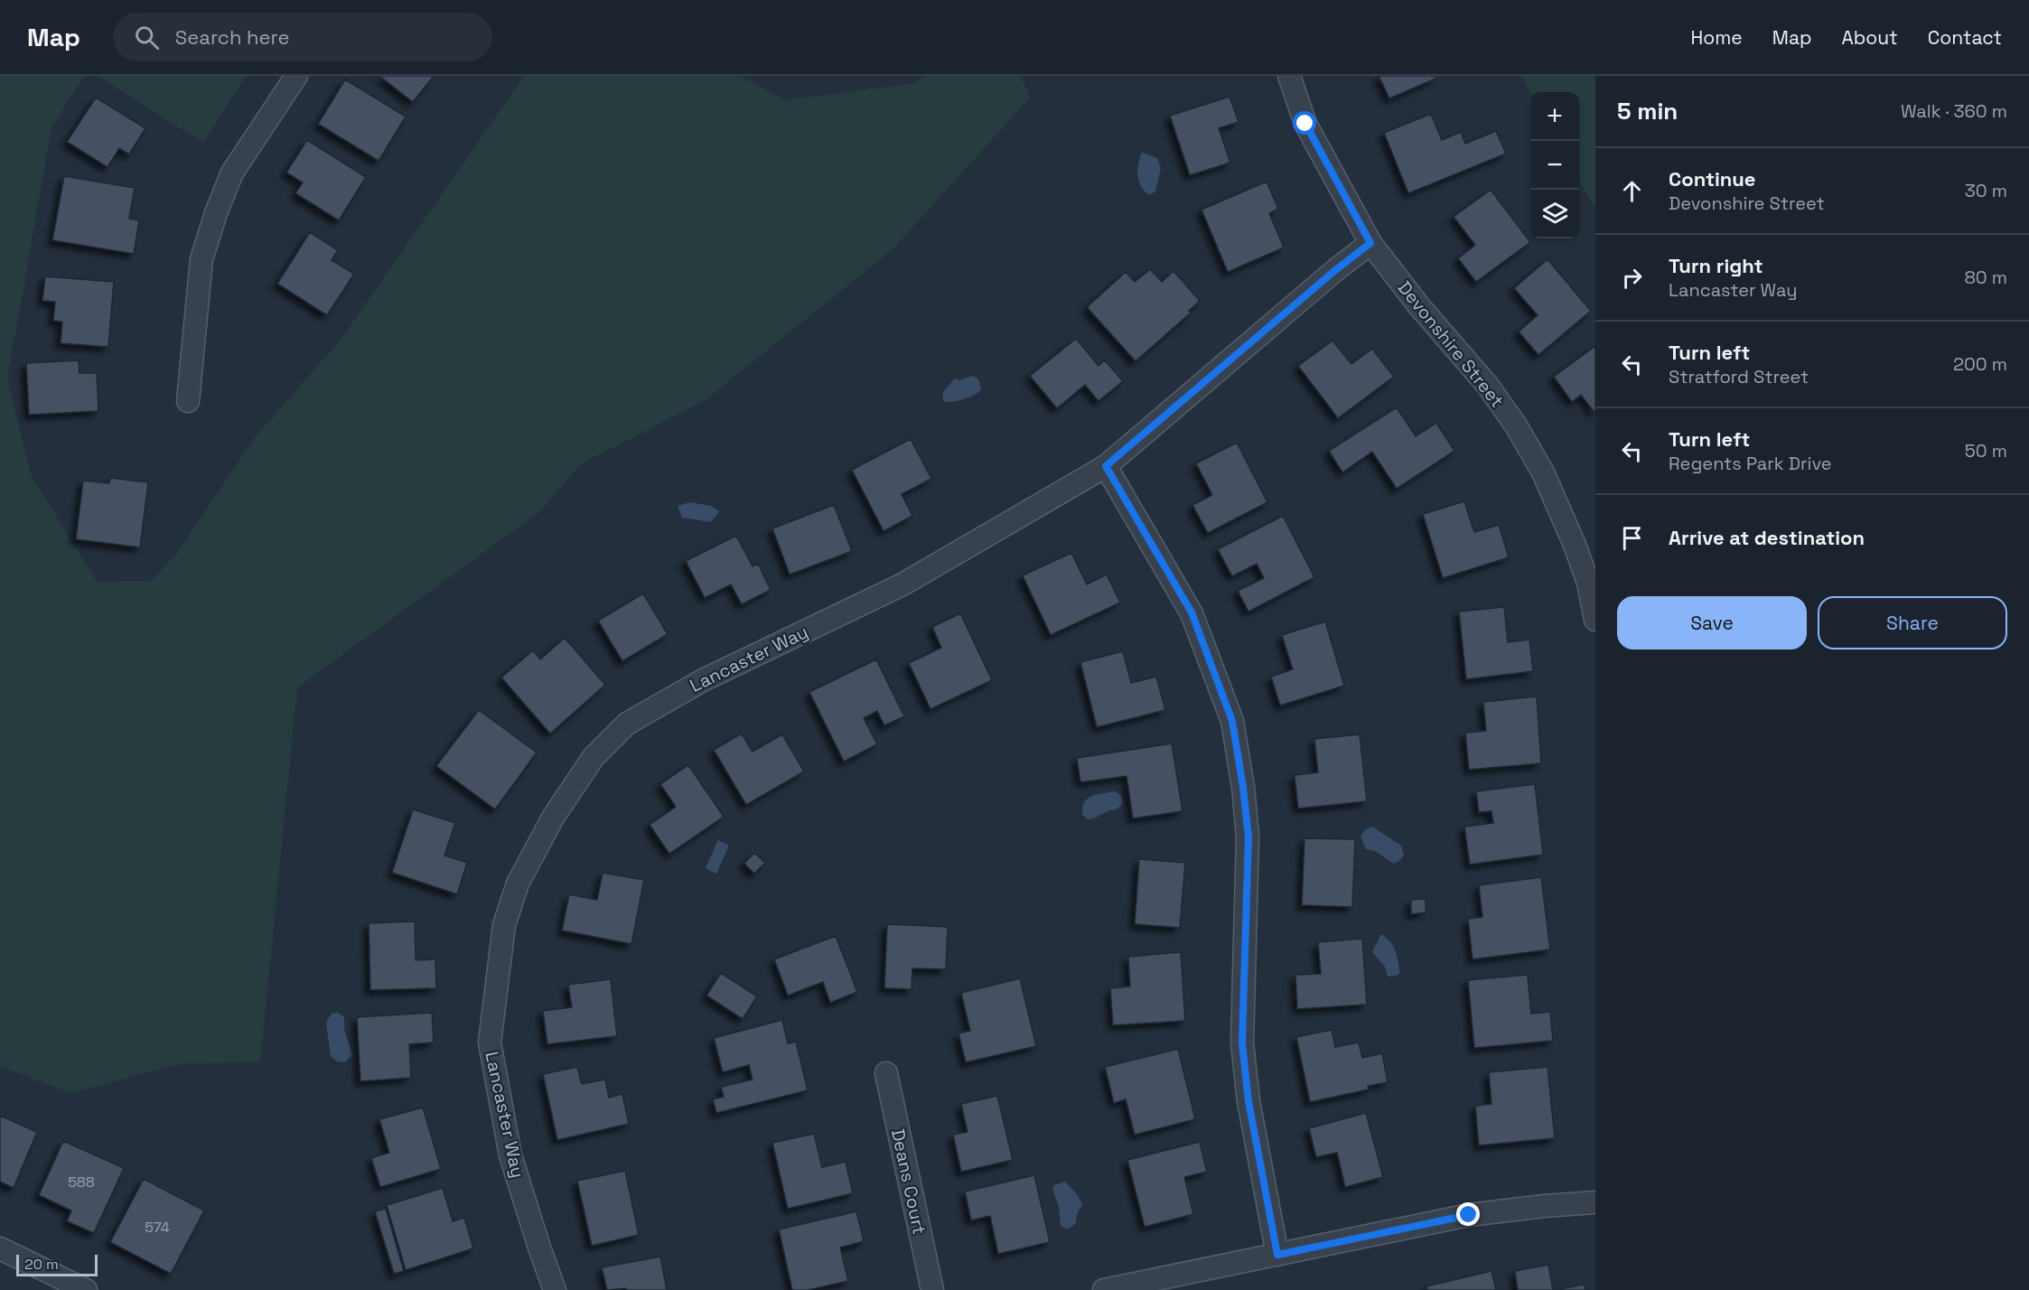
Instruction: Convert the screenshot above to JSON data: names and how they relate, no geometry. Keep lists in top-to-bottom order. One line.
{"streets":{"street":["Devonshire Street","Lancaster Way","Deans Court"]},"crossings":[["Devonshire Street","Lancaster Way"]],"house_numbers":["588","574"],"scale_bar":"20 m","page":{"header":"Map","search":"Search here","nav":["Home","Map","About","Contact"],"heading":["5 min","Walk · 360 m"],"map_buttons":["+","−"],"list":[["Continue","Devonshire Street","30 m"],["Turn right","Lancaster Way","80 m"],["Turn left","Stratford Street","200 m"],["Turn left","Regents Park Drive","50 m"],"Arrive at destination"],"buttons":["Save","Share"],"scale":"20 m"}}
